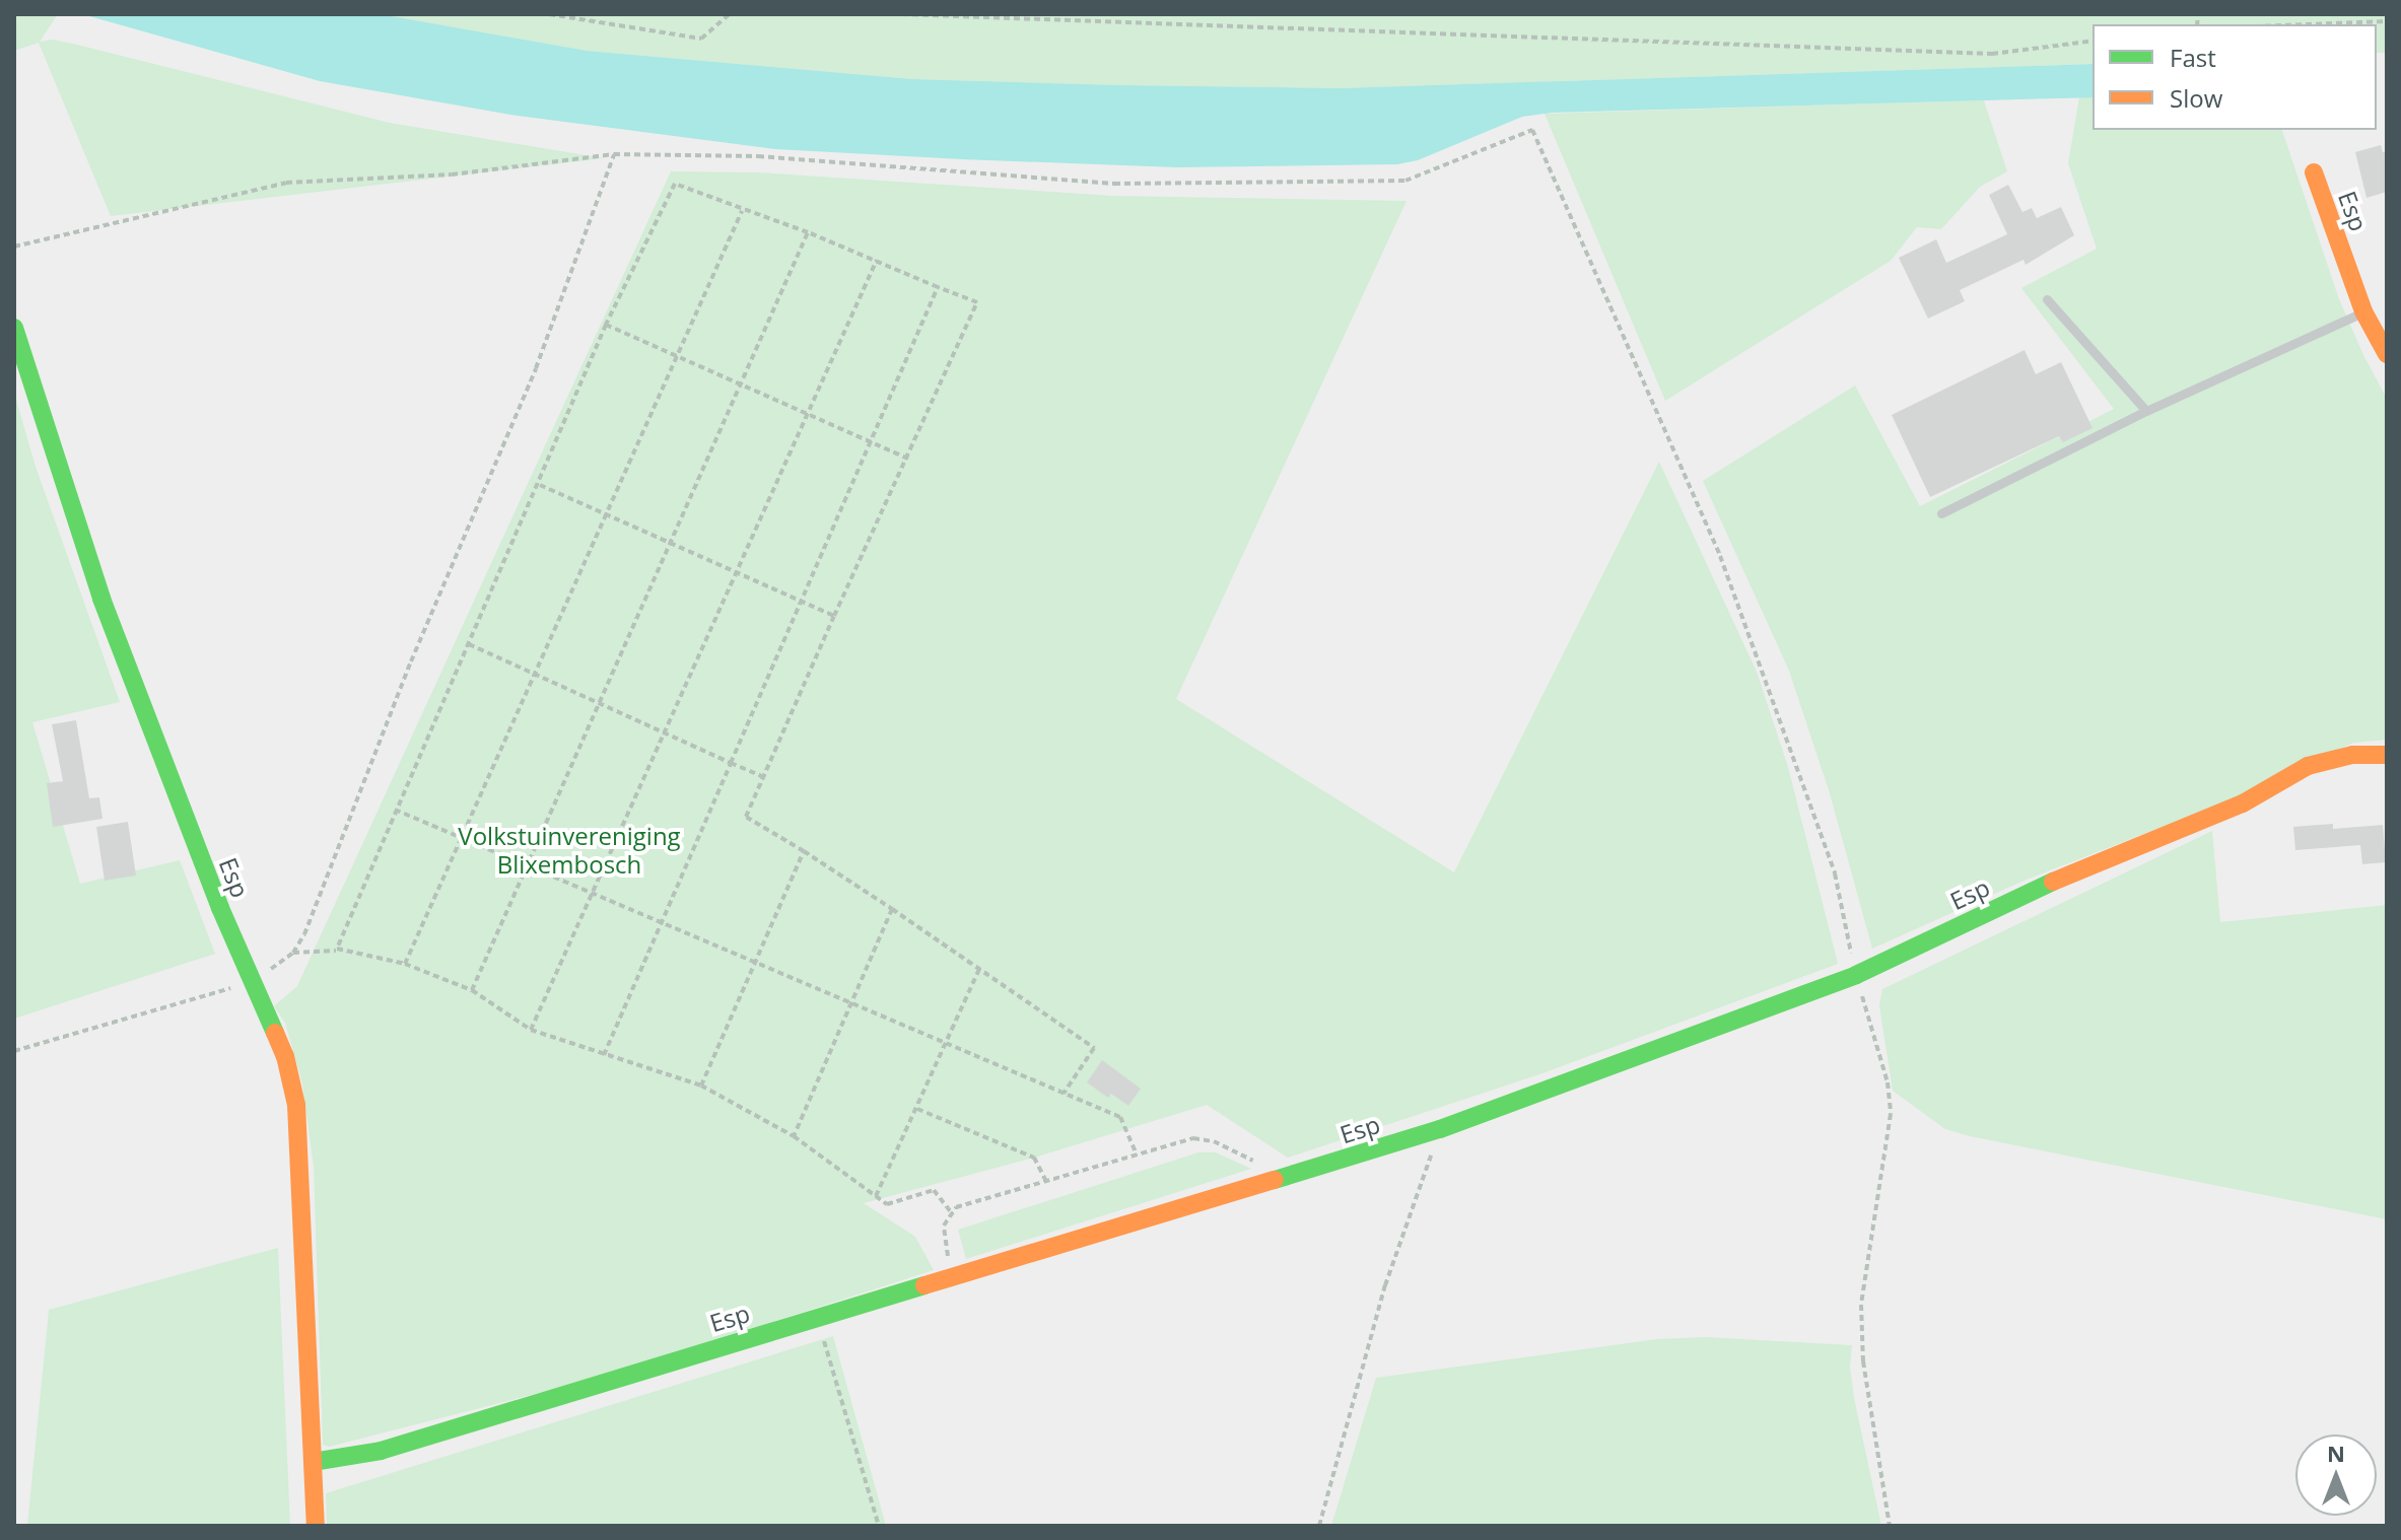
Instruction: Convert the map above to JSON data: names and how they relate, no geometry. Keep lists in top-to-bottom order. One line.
{"streets":{"street":["Esp"]},"parks":["Volkstuinvereniging Blixembosch"],"legend":["Fast","Slow"],"north":"top"}
